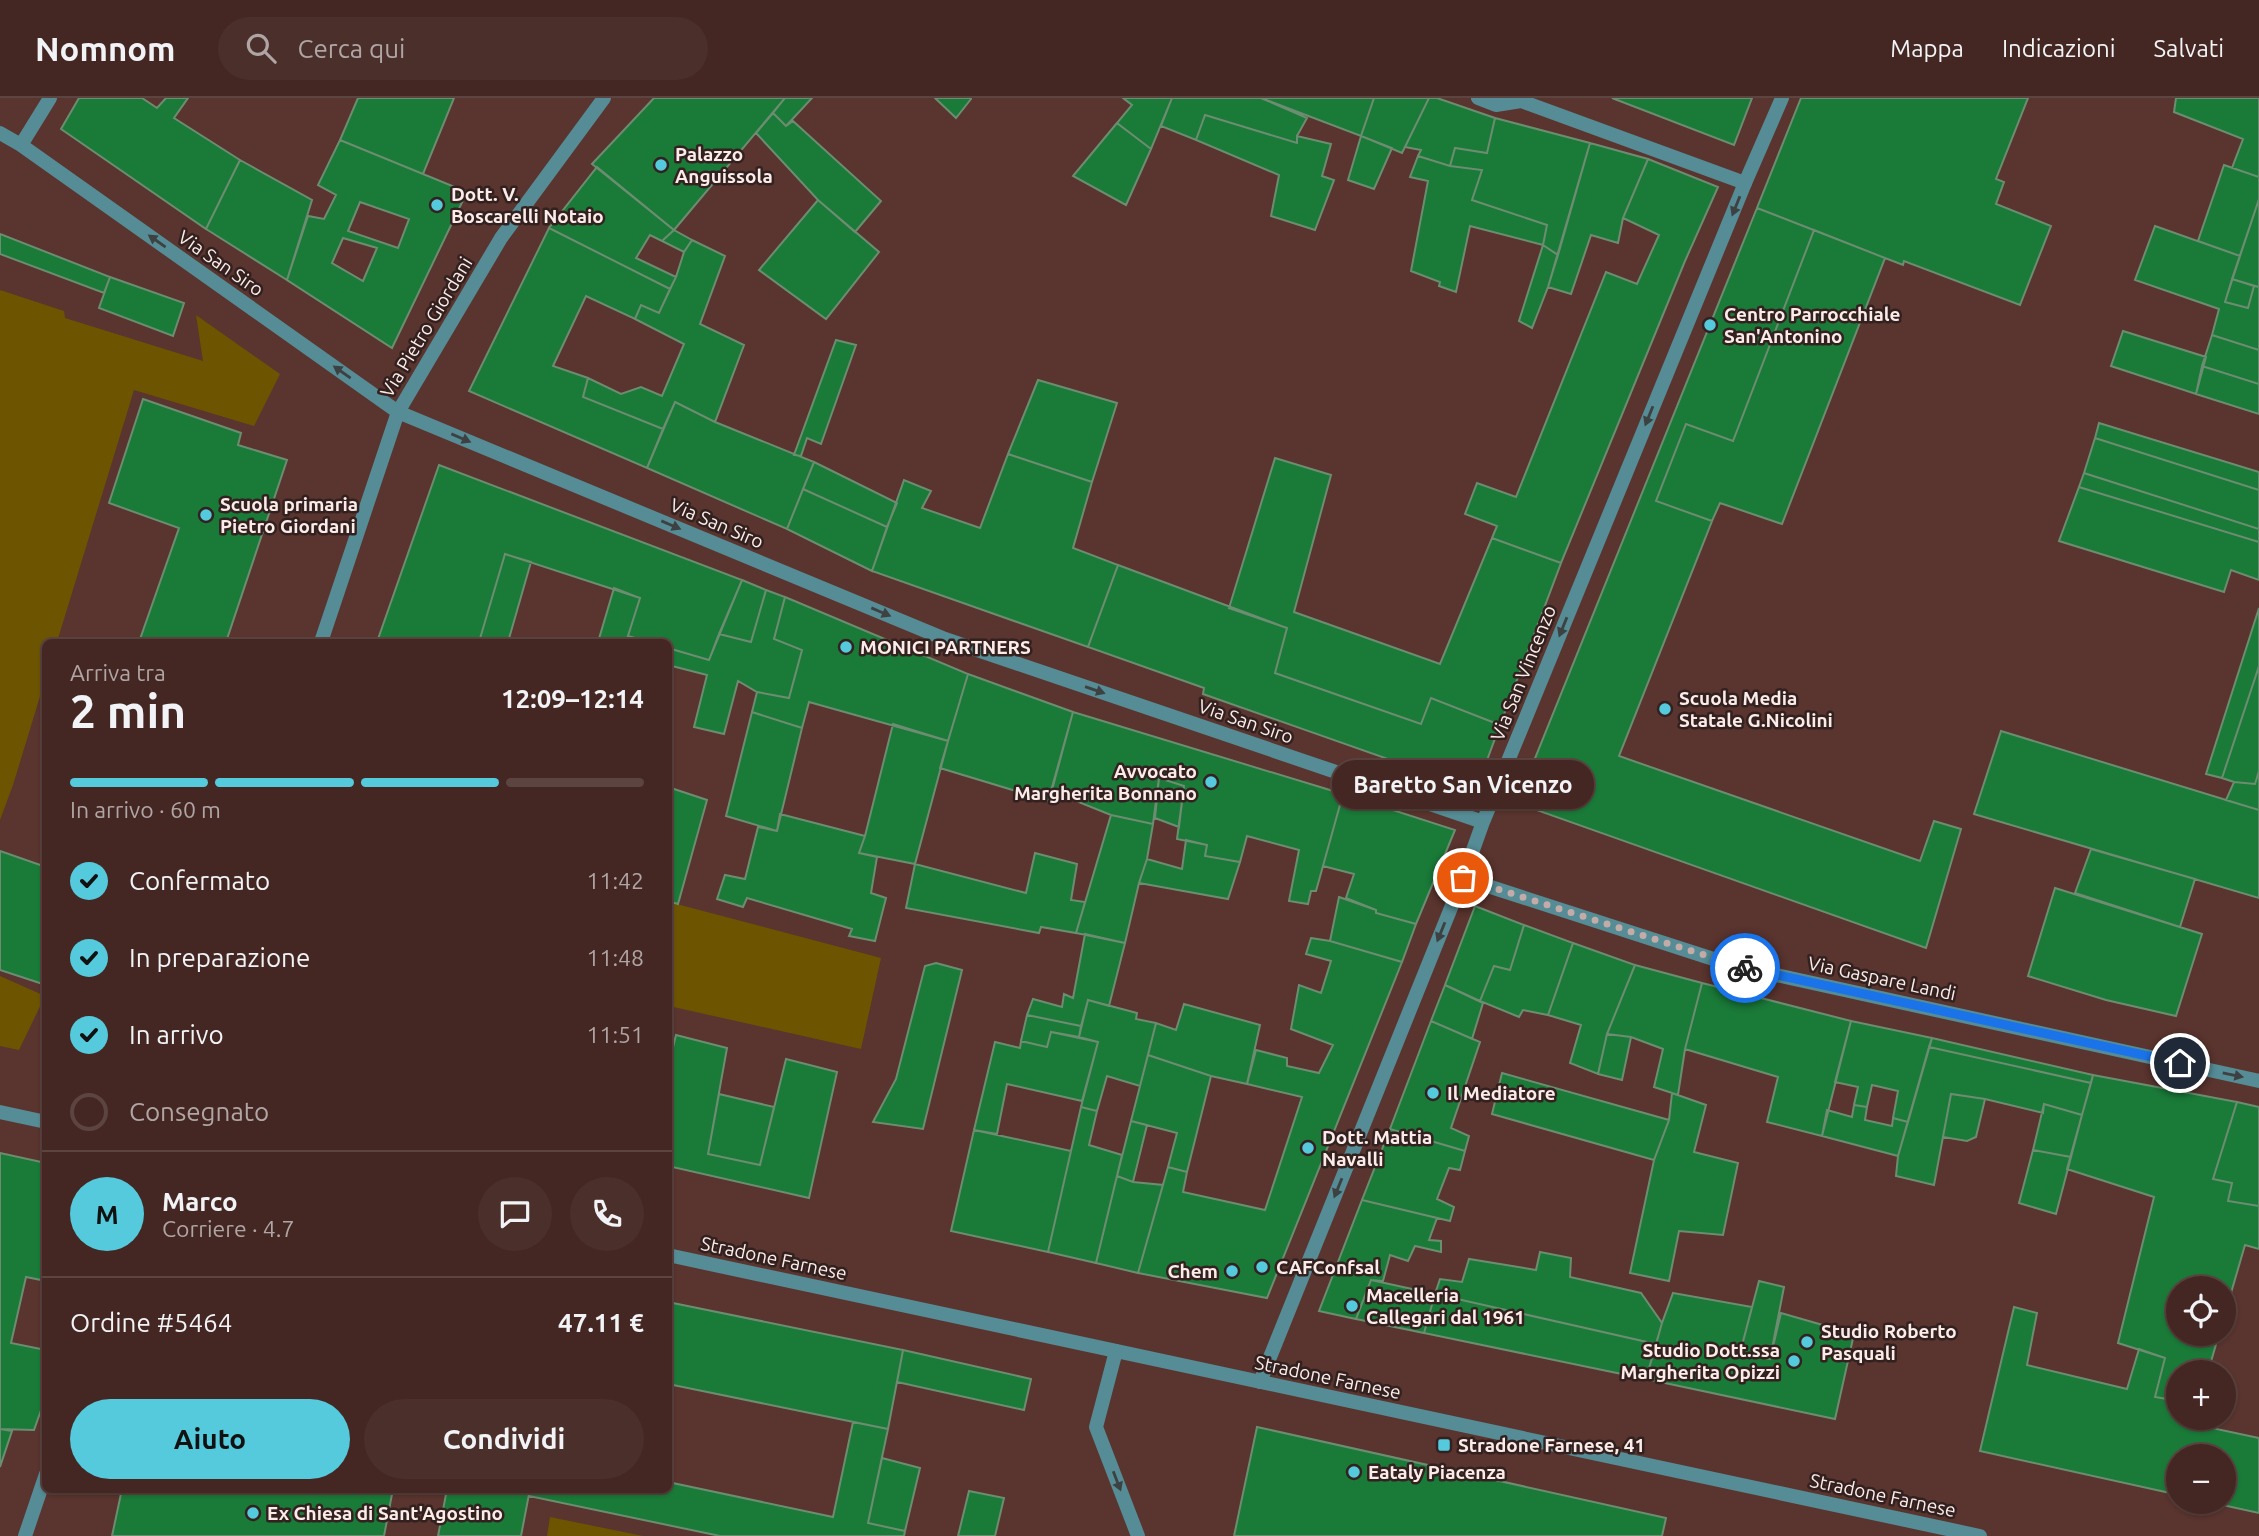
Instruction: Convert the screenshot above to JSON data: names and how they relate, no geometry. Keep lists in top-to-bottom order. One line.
{"streets":{"street":["Via San Siro","Via Pietro Giordani","Via San Vincenzo","Via Gaspare Landi","Stradone Farnese"]},"crossings":[["Via San Siro","Via Pietro Giordani"],["Via San Siro","Via San Vincenzo"],["Via San Vincenzo","Via Gaspare Landi"],["Via San Vincenzo","Stradone Farnese"]],"one_way":["Via San Vincenzo","Via Gaspare Landi"],"places":{"other":["Palazzo Anguissola","Dott. V. Boscarelli Notaio","Centro Parrocchiale San'Antonino","Scuola primaria Pietro Giordani","MONICI PARTNERS","Scuola Media Statale G.Nicolini","Avvocato Margherita Bonnano","Baretto San Vicenzo","Il Mediatore","Dott. Mattia Navalli","CAFConfsal","Chem","Macelleria Callegari dal 1961","Studio Roberto Pasquali","Studio Dott.ssa Margherita Opizzi","Eataly Piacenza","Ex Chiesa di Sant'Agostino"],"transit":["Stradone Farnese, 41"]},"page":{"header":"Nomnom","search":"Cerca qui","nav":["Mappa","Indicazioni","Salvati"],"heading":["2 min","Arriva tra","12:09–12:14"],"panel":["Marco","Corriere · 4.7","Ordine #5464","47.11 €"],"bar":"In arrivo · 60 m","bubble":"Baretto San Vicenzo","list":[["Confermato","11:42"],["In preparazione","11:48"],["In arrivo","11:51"],"Consegnato"],"round":"M","map_buttons":["+","−"],"buttons":["Aiuto","Condividi"]}}
